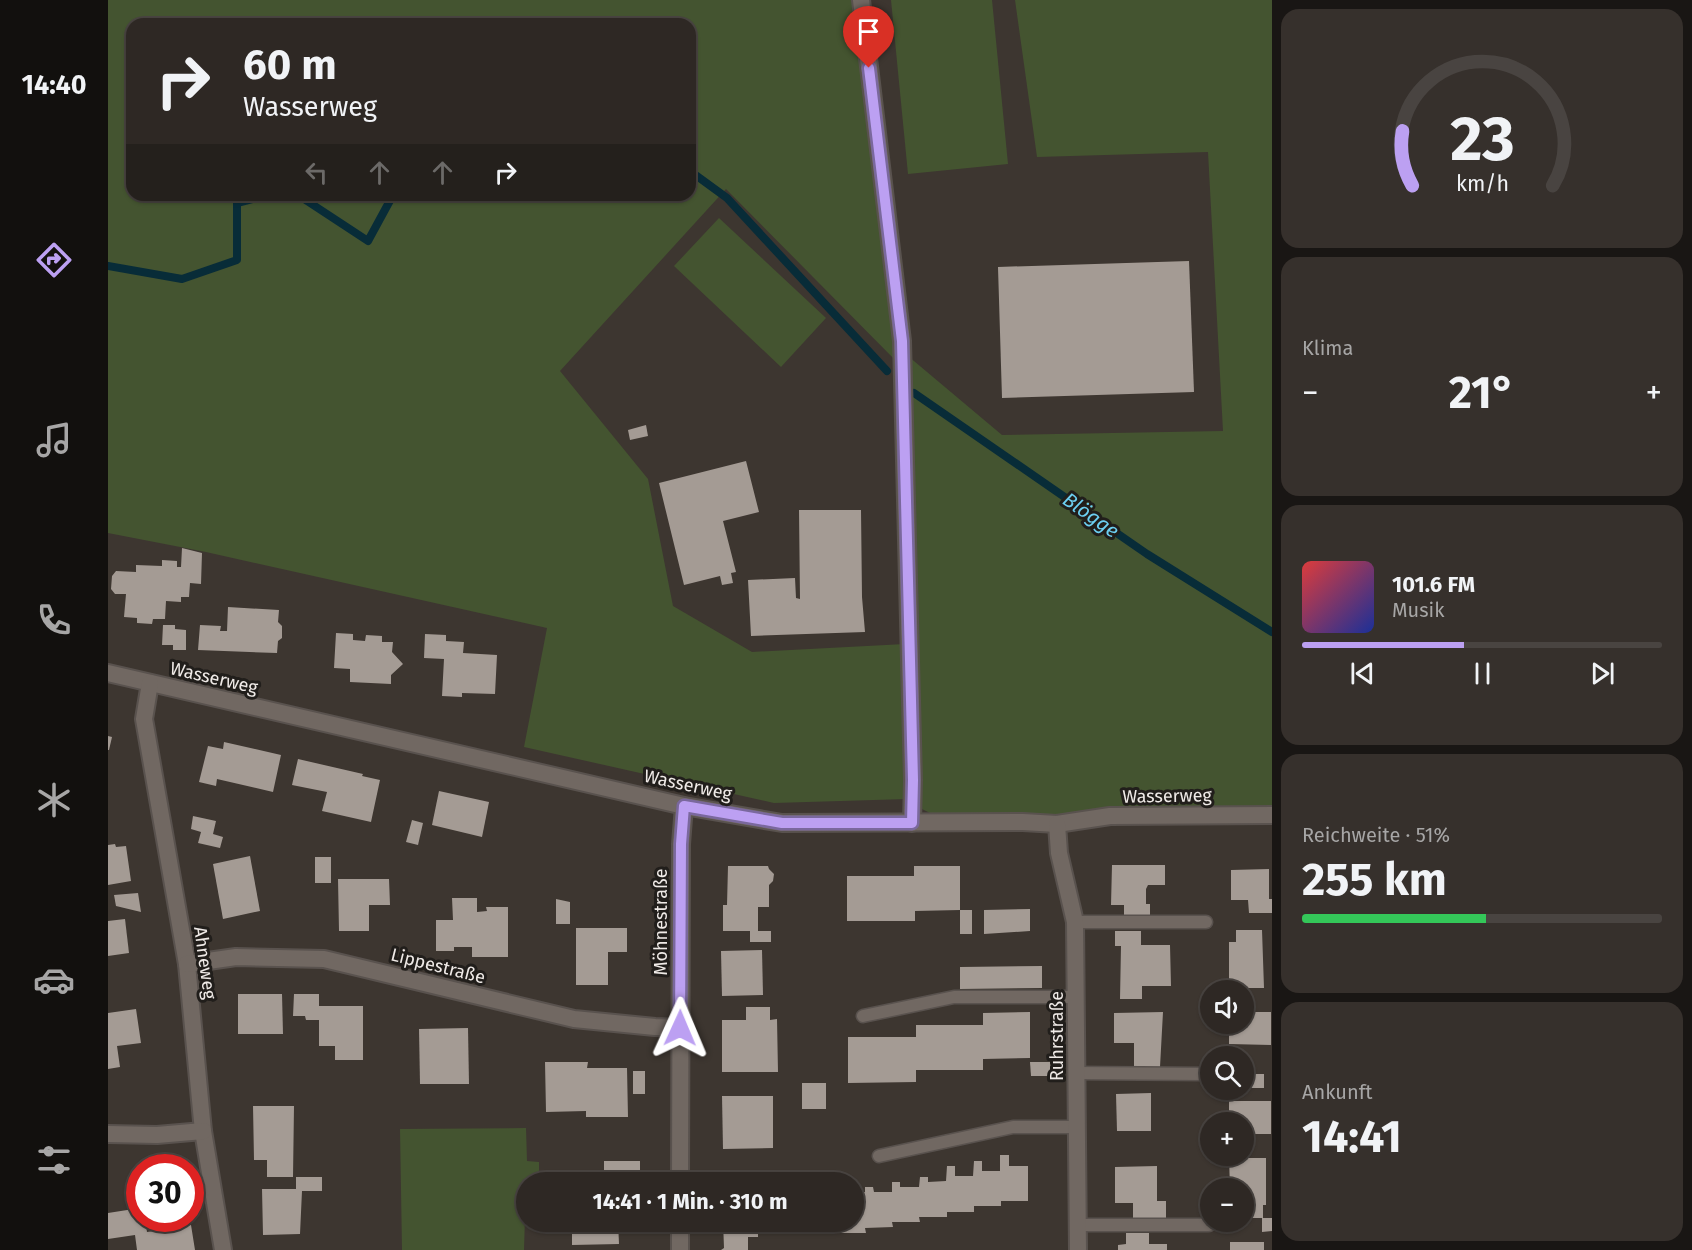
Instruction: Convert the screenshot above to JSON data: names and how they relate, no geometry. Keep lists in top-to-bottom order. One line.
{"streets":{"street":["Wasserweg","Möhnestraße","Ahneweg","Lippestraße","Ruhrstraße"]},"crossings":[["Wasserweg","Möhnestraße"],["Wasserweg","Ahneweg"],["Wasserweg","Ruhrstraße"],["Möhnestraße","Lippestraße"],["Ahneweg","Lippestraße"]],"water":["Blögge"],"page":{"tabs":"14:40","turn":["60 m","Wasserweg"],"tile":["Klima",["Reichweite · 51%","255 km"],["Ankunft","14:41"]],"heat":["−","21°","+"],"song":["101.6 FM","Musik"],"map_buttons":["+","−"],"limit":"30","trip":"14:41 · 1 Min. · 310 m","gauge":["23","km/h"]}}
